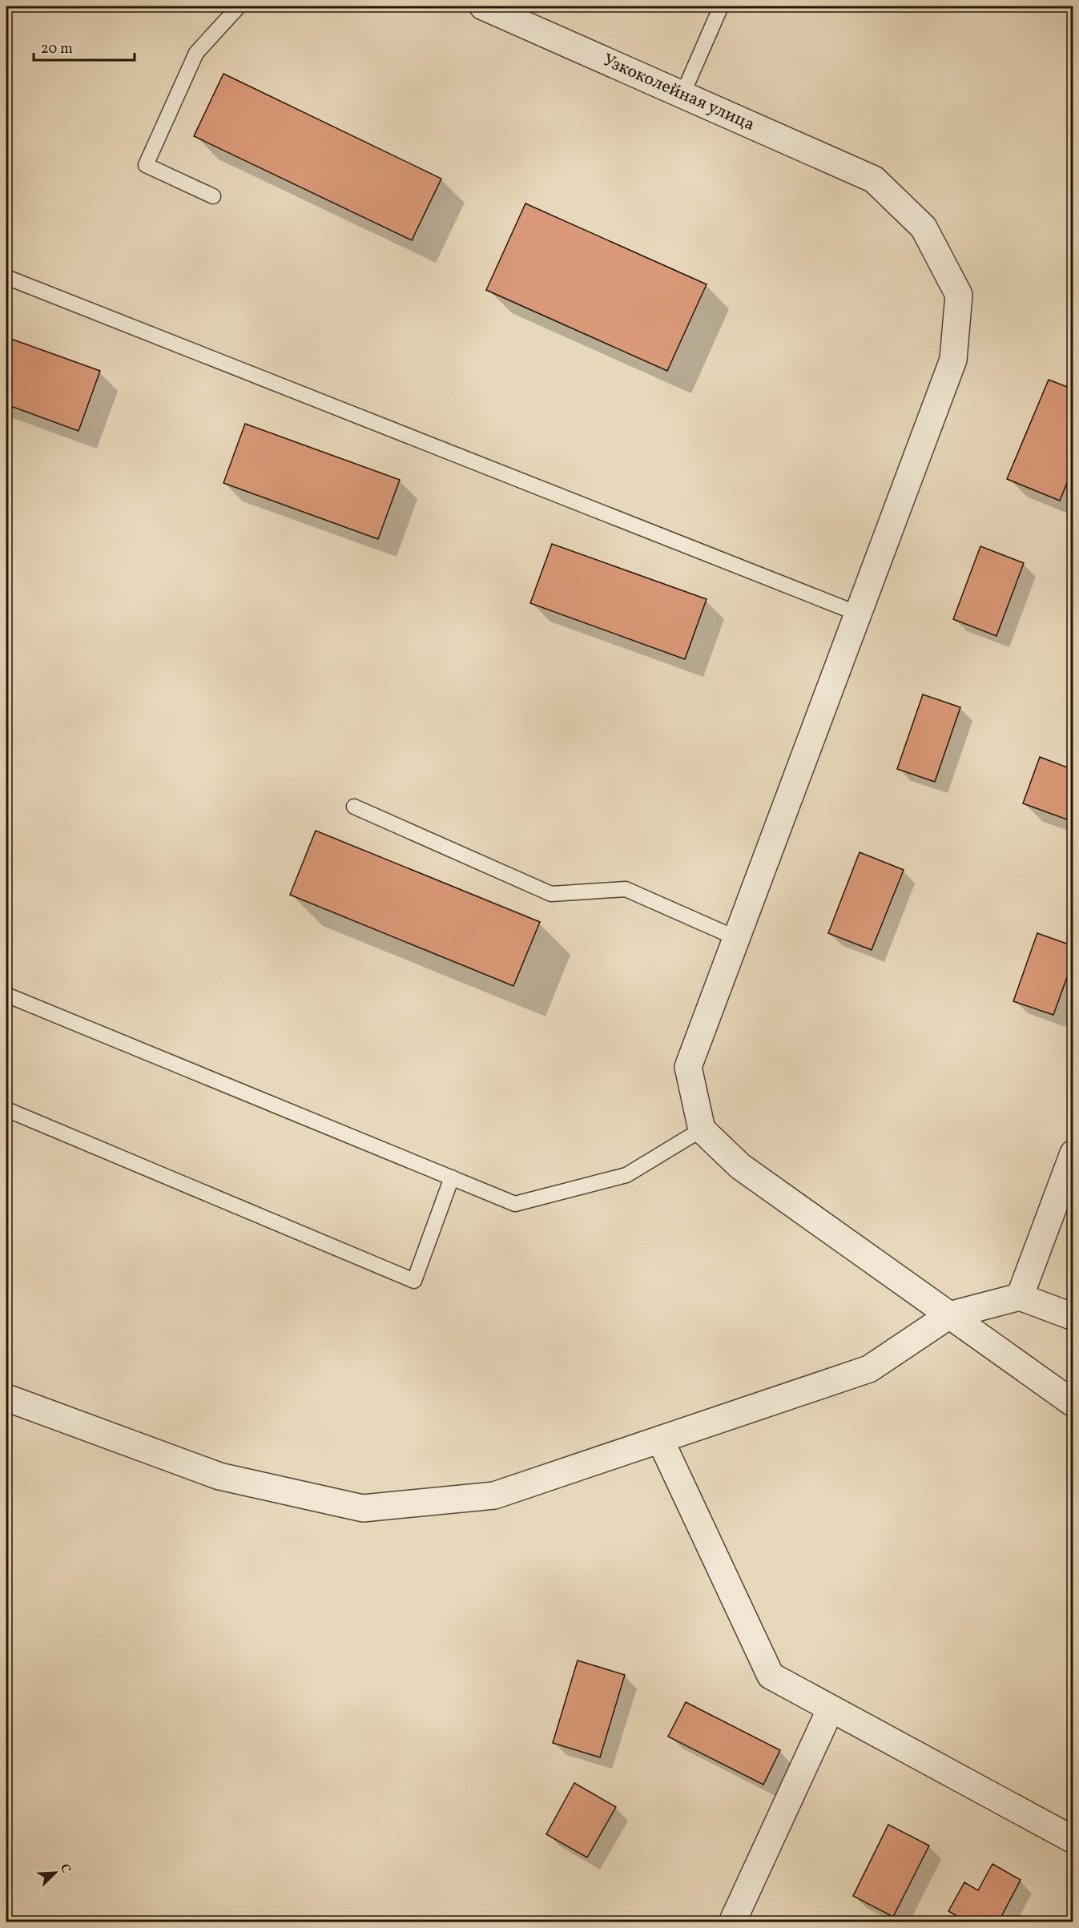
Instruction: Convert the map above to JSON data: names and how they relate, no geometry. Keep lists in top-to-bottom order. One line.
{"streets":{"street":["Узкоколейная улица"]},"scale_bar":"20 m","north":"top right"}
